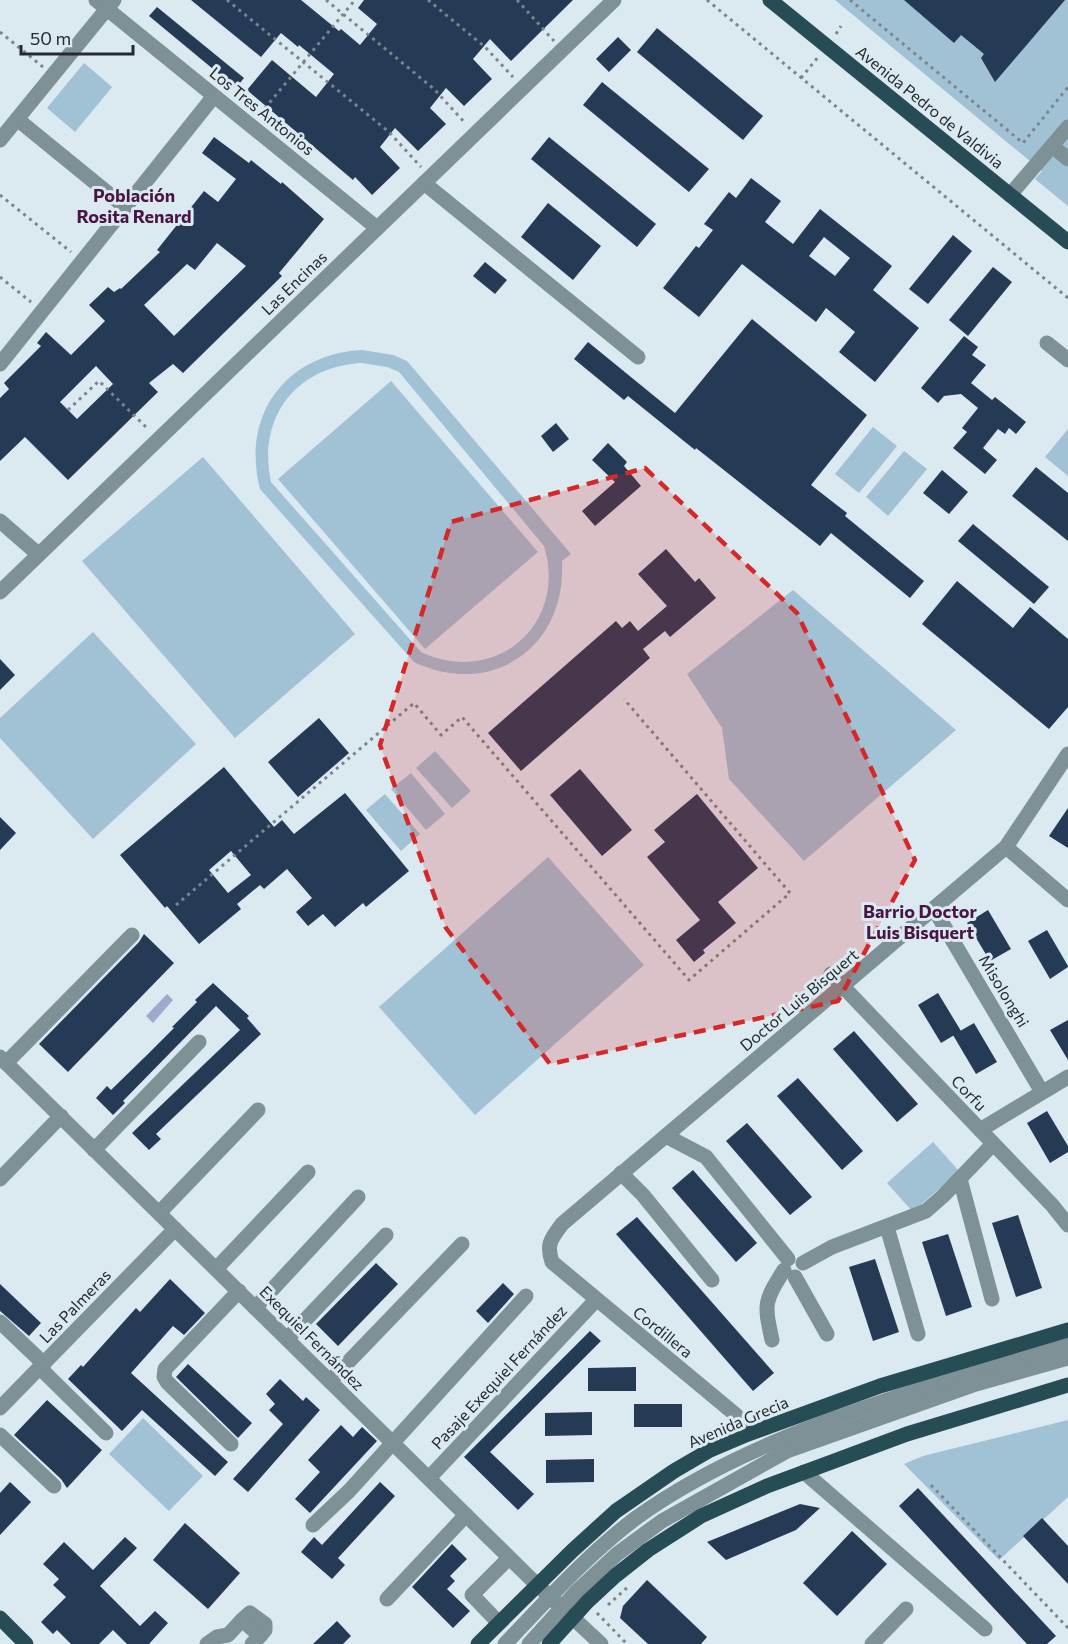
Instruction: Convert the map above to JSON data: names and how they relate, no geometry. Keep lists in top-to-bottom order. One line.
{"streets":{"main road":["Avenida Pedro de Valdivia","Avenida Grecia"],"street":["Los Tres Antonios","Las Encinas","Misolonghi","Doctor Luis Bisquert","Corfu","Las Palmeras","Cordillera","Exequiel Fernández","Pasaje Exequiel Fernández"]},"crossings":[["Los Tres Antonios","Las Encinas"],["Misolonghi","Doctor Luis Bisquert"],["Doctor Luis Bisquert","Corfu"],["Doctor Luis Bisquert","Cordillera"],["Las Palmeras","Exequiel Fernández"],["Cordillera","Pasaje Exequiel Fernández"],["Cordillera","Avenida Grecia"],["Exequiel Fernández","Pasaje Exequiel Fernández"],["Exequiel Fernández","Avenida Grecia"]],"districts":["Población Rosita Renard","Barrio Doctor Luis Bisquert"],"scale_bar":"50 m"}
